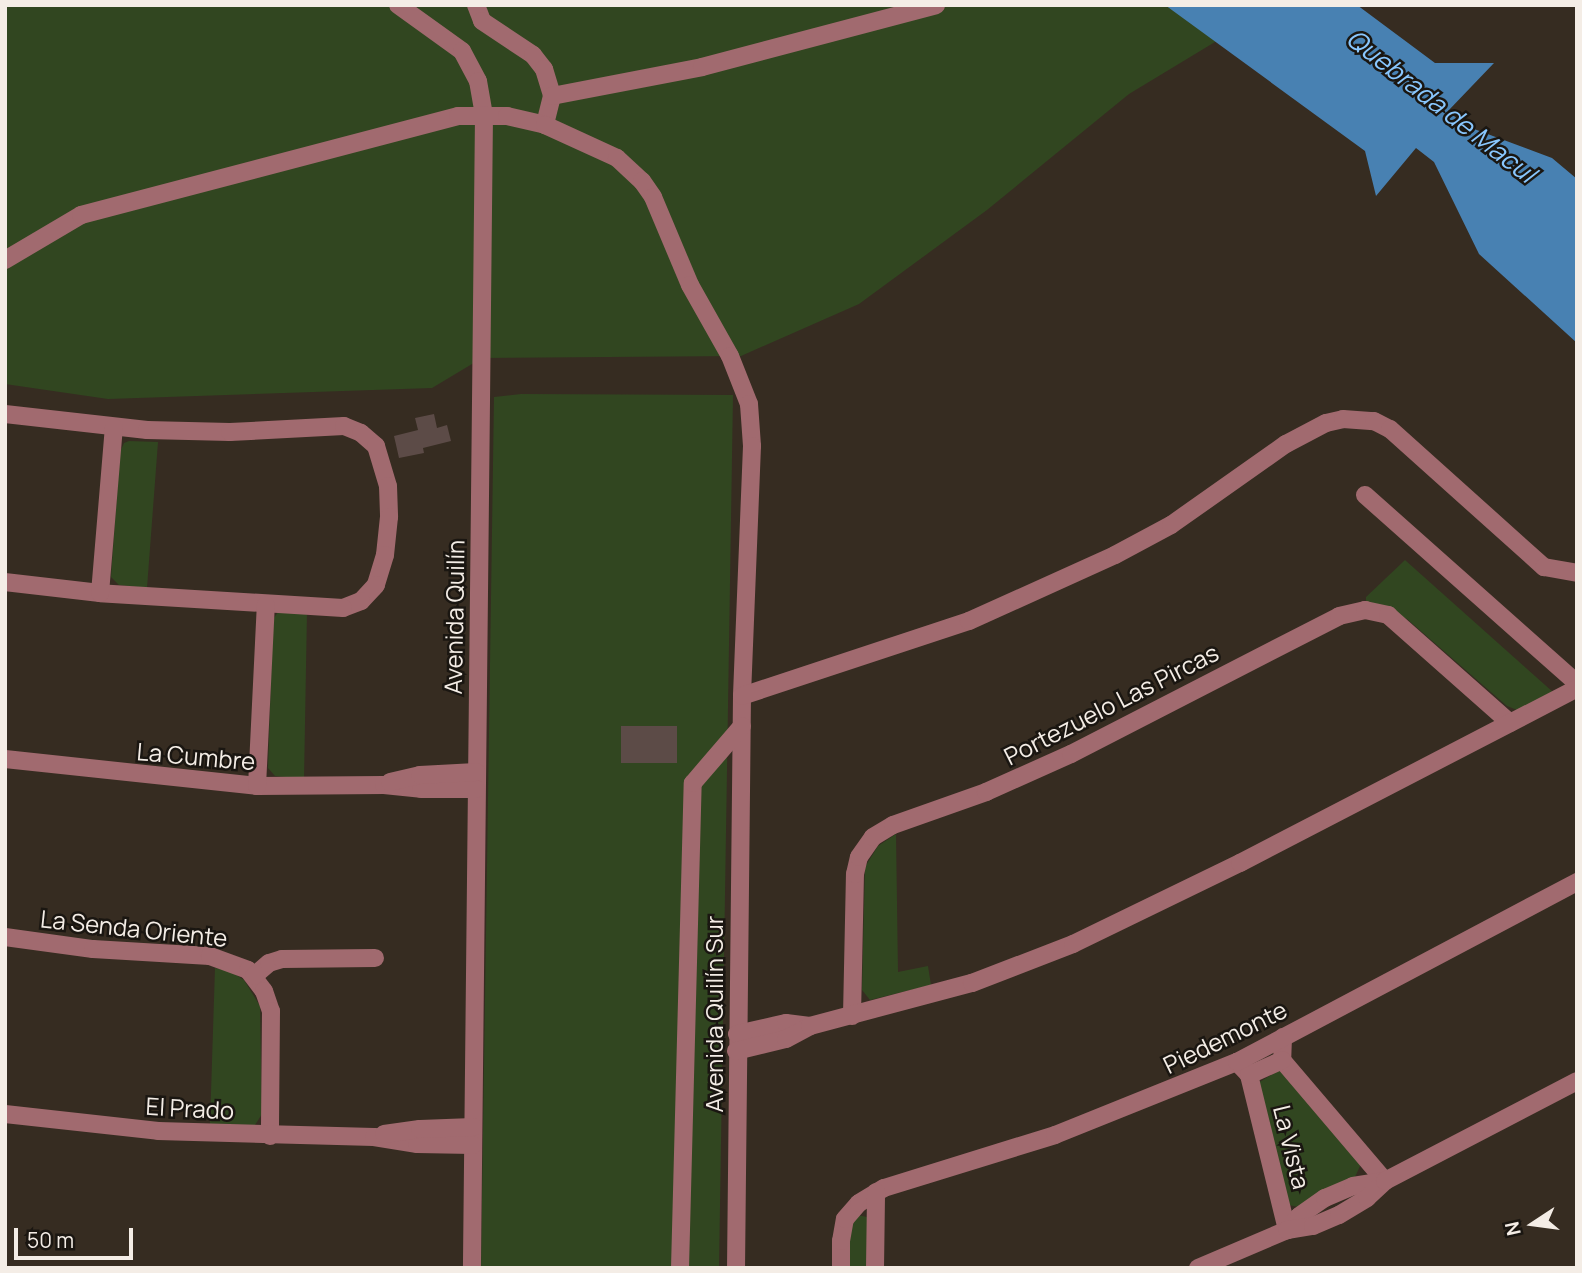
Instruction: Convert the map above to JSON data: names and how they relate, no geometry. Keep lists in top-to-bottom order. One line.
{"streets":{"street":["Avenida Quilín","Portezuelo Las Pircas","La Cumbre","La Senda Oriente","Avenida Quilín Sur","Piedemonte","El Prado","La Vista"]},"crossings":[["Avenida Quilín","La Cumbre"],["Avenida Quilín","Avenida Quilín Sur"],["Avenida Quilín","El Prado"],["Piedemonte","La Vista"]],"water":["Quebrada de Macul"],"scale_bar":"50 m","north":"left"}
